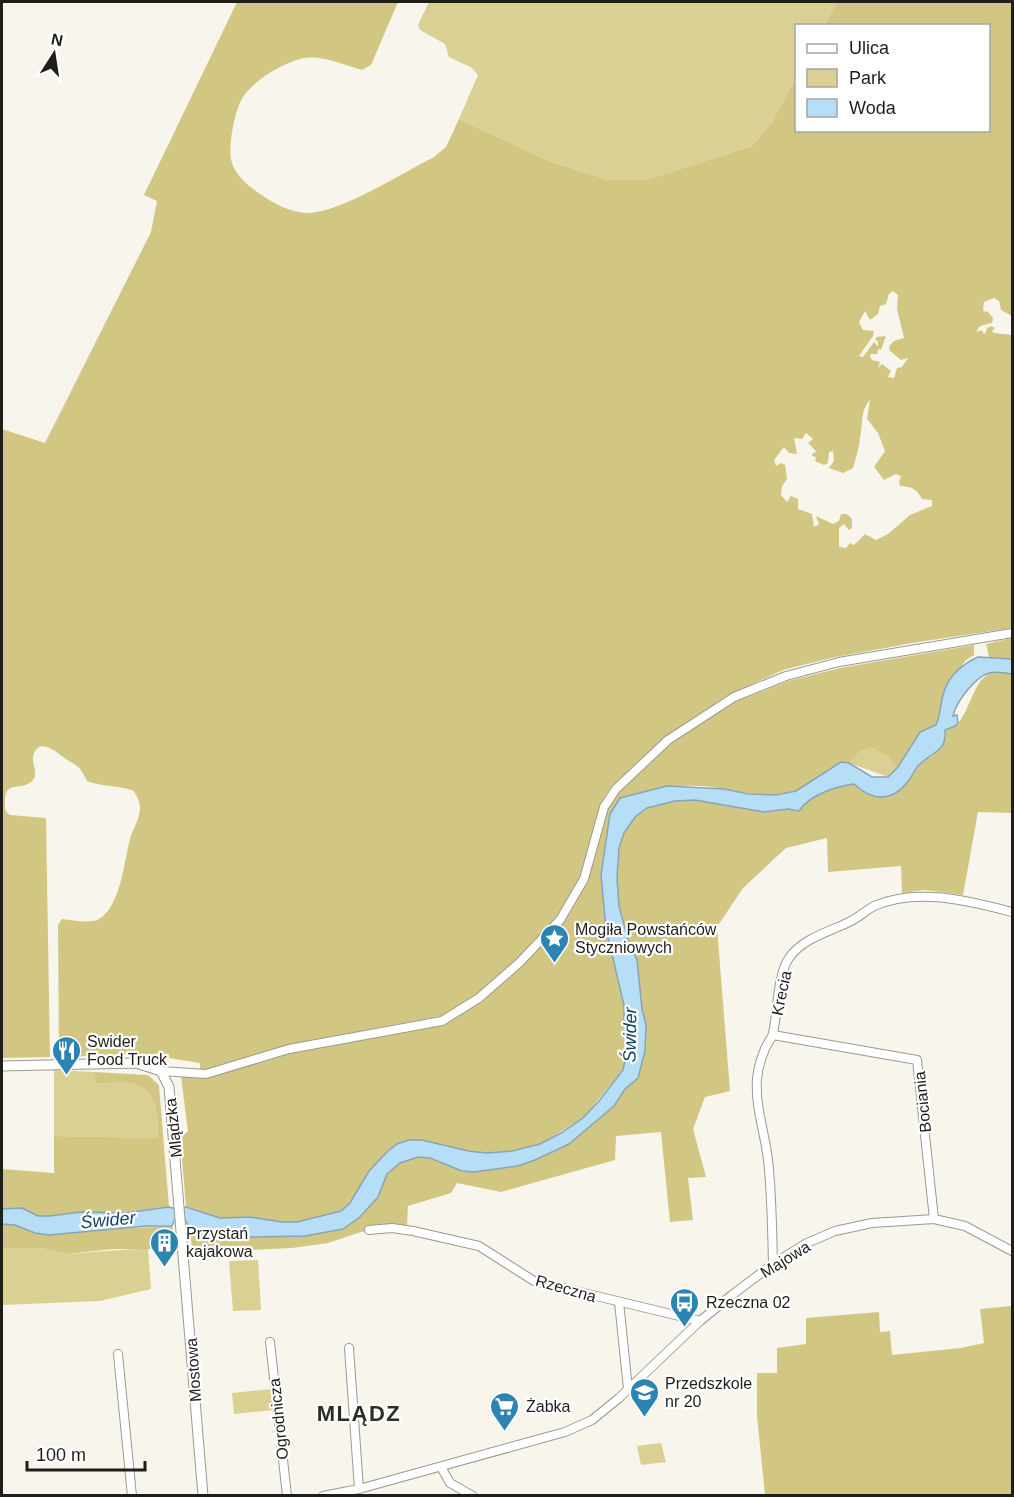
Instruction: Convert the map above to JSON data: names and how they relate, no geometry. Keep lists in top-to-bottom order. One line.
{"streets":{"street":["Krecia","Bociania","Mlądzka","Majowa","Rzeczna","Mostowa","Ogrodnicza"]},"crossings":[["Krecia","Bociania"],["Krecia","Majowa"],["Bociania","Majowa"],["Mlądzka","Mostowa"],["Majowa","Rzeczna"]],"districts":["MLĄDZ"],"water":["Świder"],"places":{"place":["Mogiła Powstańców Styczniowych"],"restaurant":["Swider Food Truck"],"building":["Przystań kajakowa"],"bus stop":["Rzeczna 02"],"school or university":["Przedszkole nr 20"],"supermarket":["Żabka"]},"legend":["Ulica","Park","Woda"],"scale_bar":"100 m","north":"top"}
